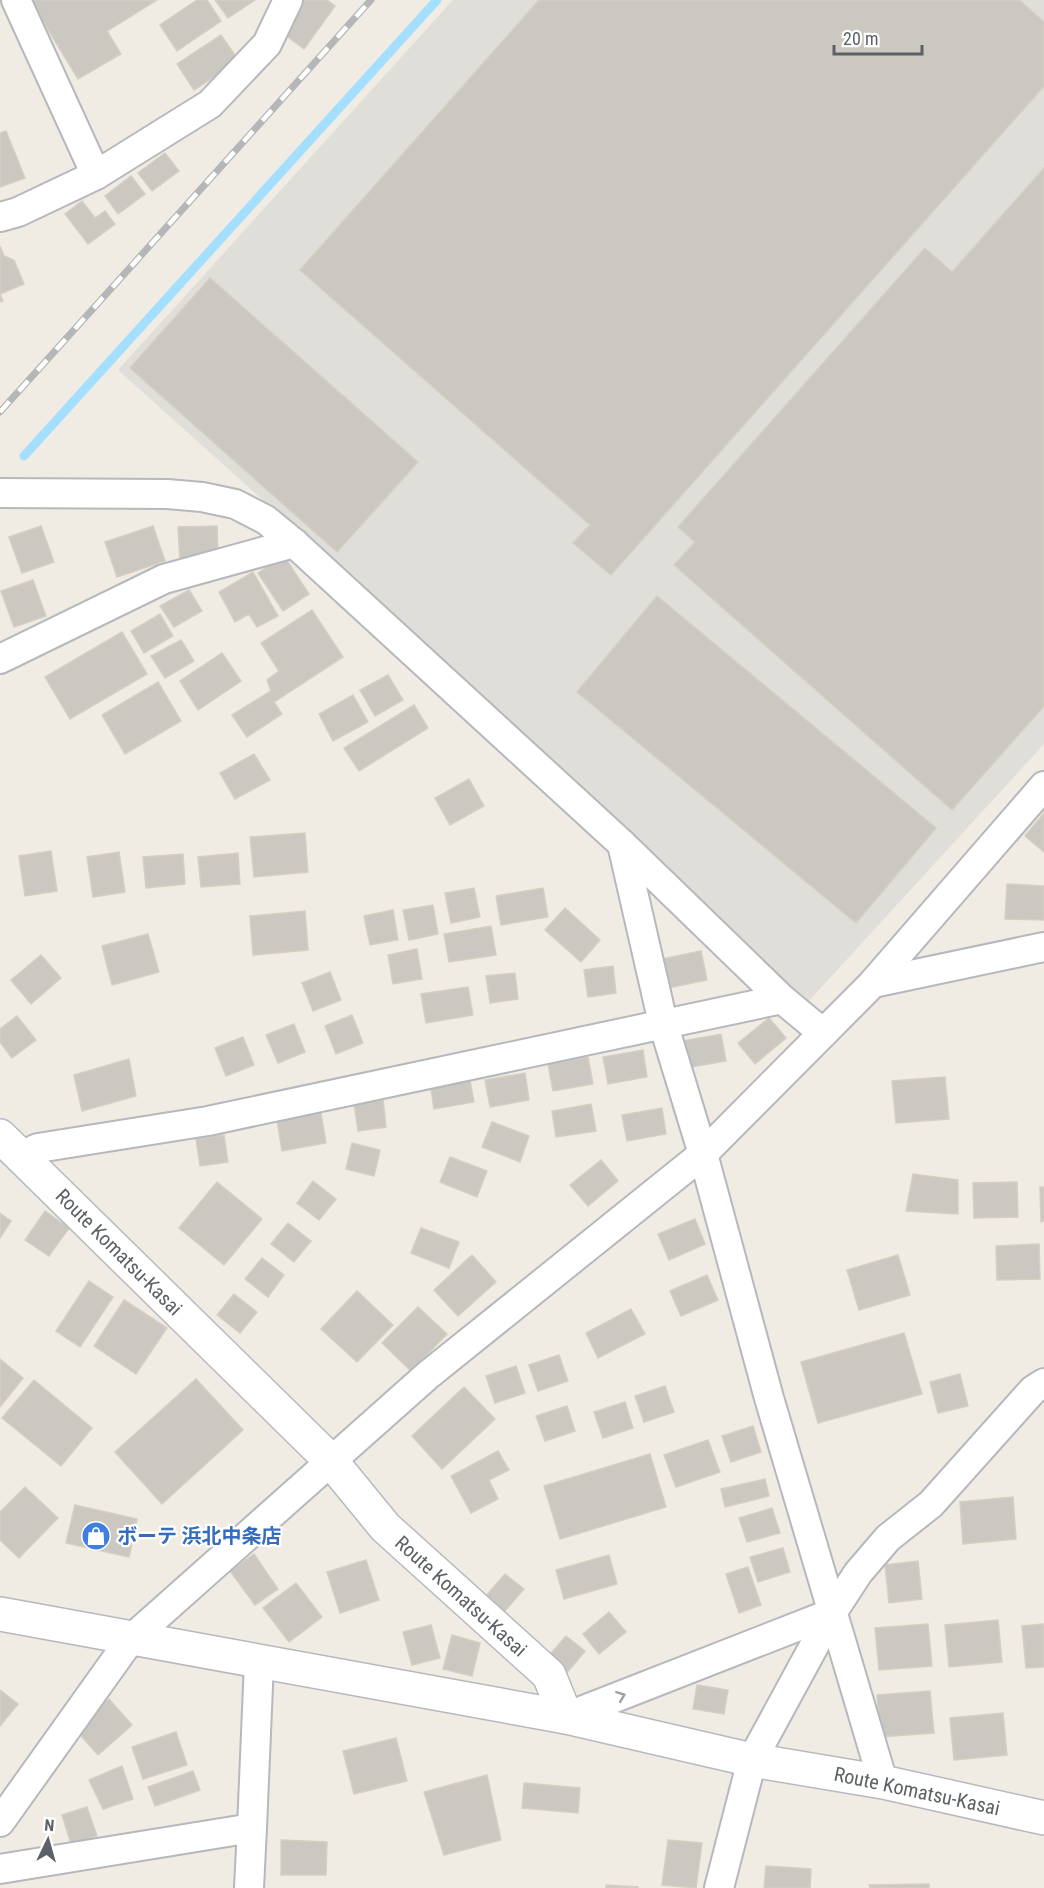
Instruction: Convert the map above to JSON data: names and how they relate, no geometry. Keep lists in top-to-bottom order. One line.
{"streets":{"main road":["Route Komatsu-Kasai"]},"places":{"shop":["ボーテ 浜北中条店"]},"scale_bar":"20 m","north":"top"}
